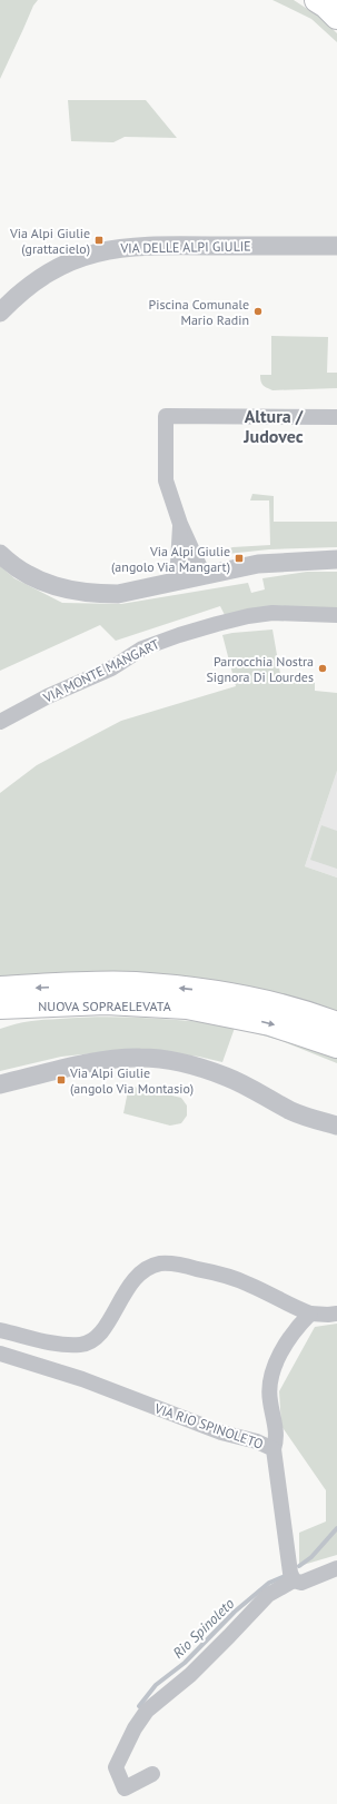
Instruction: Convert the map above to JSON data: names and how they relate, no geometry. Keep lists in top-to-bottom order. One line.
{"streets":{"main road":["NUOVA SOPRAELEVATA"],"street":["VIA DELLE ALPI GIULIE","VIA MONTE MANGART","VIA RIO SPINOLETO"]},"districts":["Altura / Judovec"],"water":["Rio Spinoleto"],"places":{"transit":["Via Alpi Giulie (grattacielo)","Via Alpi Giulie (angolo Via Mangart)","Via Alpi Giulie (angolo Via Montasio)"],"other":["Piscina Comunale Mario Radin","Parrocchia Nostra Signora Di Lourdes"]}}
